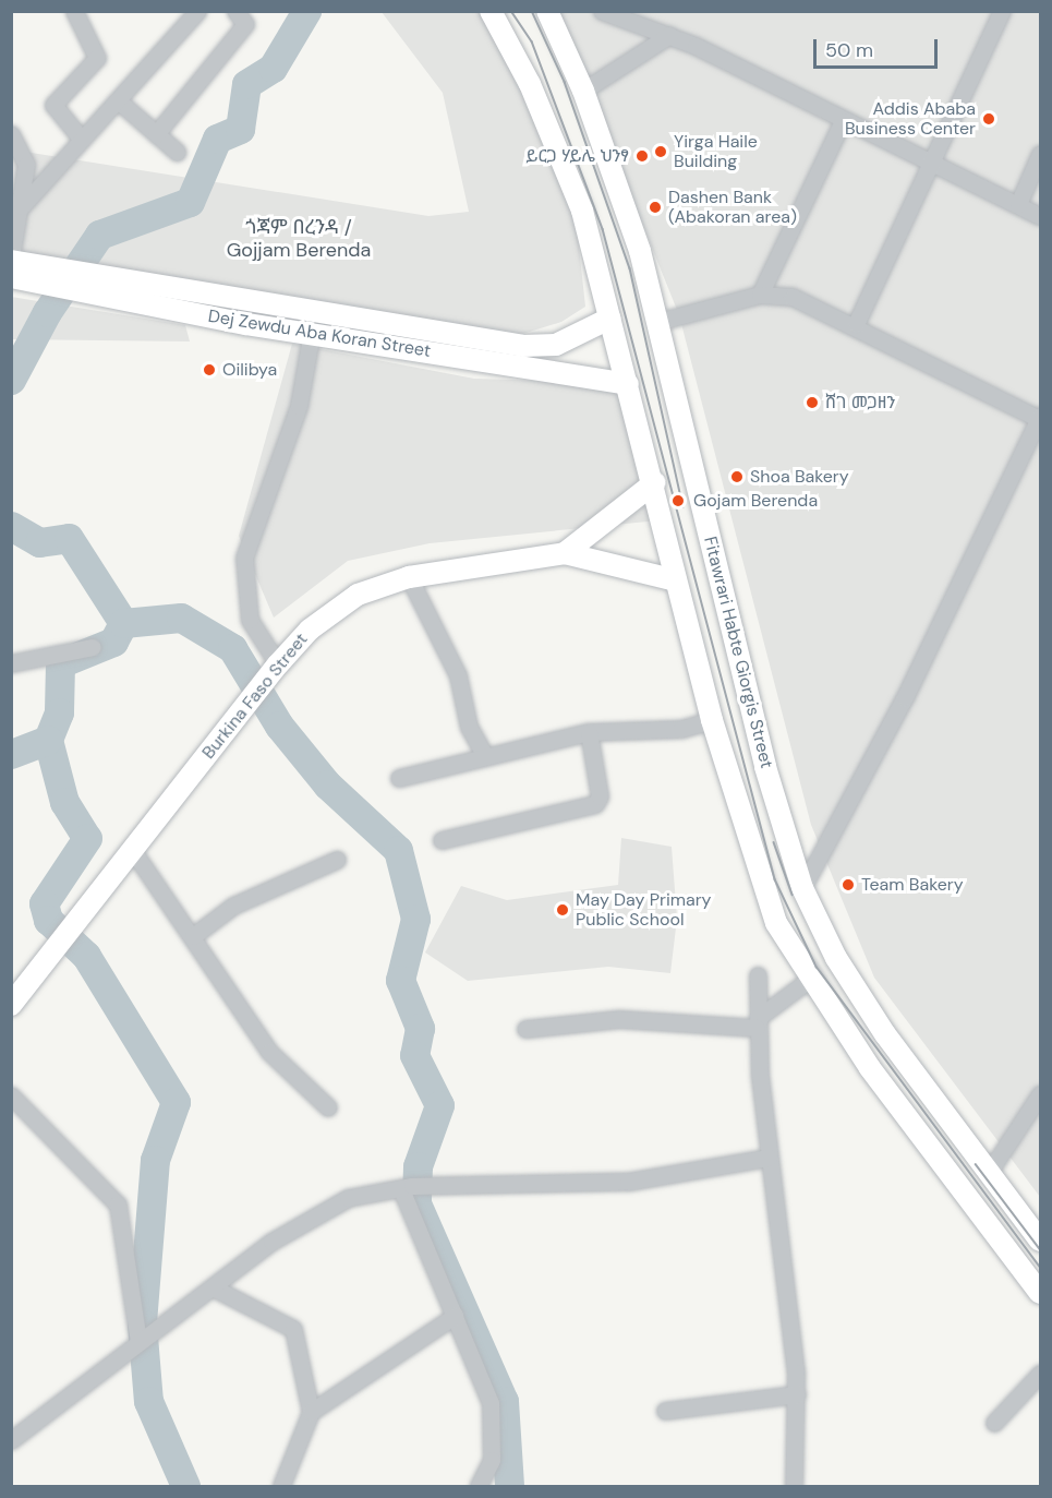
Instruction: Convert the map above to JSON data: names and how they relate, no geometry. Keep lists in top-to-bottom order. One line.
{"streets":{"main road":["Dej Zewdu Aba Koran Street","Fitawrari Habte Giorgis Street","Burkina Faso Street"]},"districts":["ጎጃም በረንዳ / Gojjam Berenda"],"places":["Addis Ababa Business Center","Yirga Haile Building","ይርጋ ሃይሌ ህንፃ","Dashen Bank (Abakoran area)","Oilibya","ሸገ መጋዘን","Shoa Bakery","Gojam Berenda","Team Bakery","May Day Primary Public School"],"scale_bar":"50 m"}
